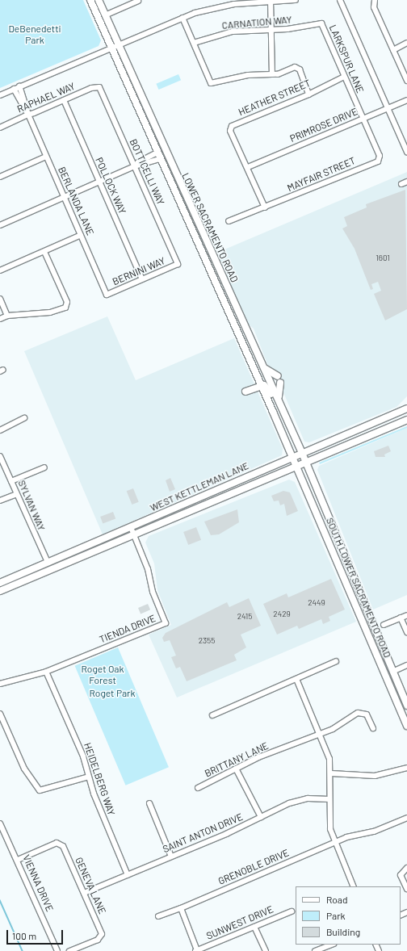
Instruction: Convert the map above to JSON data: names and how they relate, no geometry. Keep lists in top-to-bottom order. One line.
{"streets":{"main road":["LOWER SACRAMENTO ROAD","WEST KETTLEMAN LANE","SOUTH LOWER SACRAMENTO ROAD"],"street":["CARNATION WAY","LARKSPUR LANE","RAPHAEL WAY","HEATHER STREET","PRIMROSE DRIVE","BOTTICELLI WAY","MAYFAIR STREET","POLLOCK WAY","BERLANDA LANE","BERNINI WAY","SYLVAN WAY","TIENDA DRIVE","BRITTANY LANE","HEIDELBERG WAY","SAINT ANTON DRIVE","GRENOBLE DRIVE","VIENNA DRIVE","GENEVA LANE","SUNWEST DRIVE"]},"crossings":[["CARNATION WAY","LARKSPUR LANE"],["LARKSPUR LANE","HEATHER STREET"],["LARKSPUR LANE","PRIMROSE DRIVE"],["LARKSPUR LANE","MAYFAIR STREET"],["RAPHAEL WAY","BOTTICELLI WAY"],["RAPHAEL WAY","POLLOCK WAY"],["RAPHAEL WAY","BERLANDA LANE"],["HEATHER STREET","PRIMROSE DRIVE"],["PRIMROSE DRIVE","MAYFAIR STREET"],["BOTTICELLI WAY","BERNINI WAY"],["POLLOCK WAY","BERNINI WAY"],["BERLANDA LANE","BERNINI WAY"],["LOWER SACRAMENTO ROAD","WEST KETTLEMAN LANE"],["LOWER SACRAMENTO ROAD","SOUTH LOWER SACRAMENTO ROAD"],["WEST KETTLEMAN LANE","SYLVAN WAY"],["WEST KETTLEMAN LANE","SOUTH LOWER SACRAMENTO ROAD"],["WEST KETTLEMAN LANE","TIENDA DRIVE"],["TIENDA DRIVE","HEIDELBERG WAY"],["HEIDELBERG WAY","SAINT ANTON DRIVE"],["SAINT ANTON DRIVE","GENEVA LANE"],["VIENNA DRIVE","GENEVA LANE"]],"parks":["DeBenedetti Park","Roget Oak Forest","Roget Park"],"house_numbers":["1601","2449","2429","2415","2355"],"legend":["Road","Park","Building"],"scale_bar":"100 m"}
